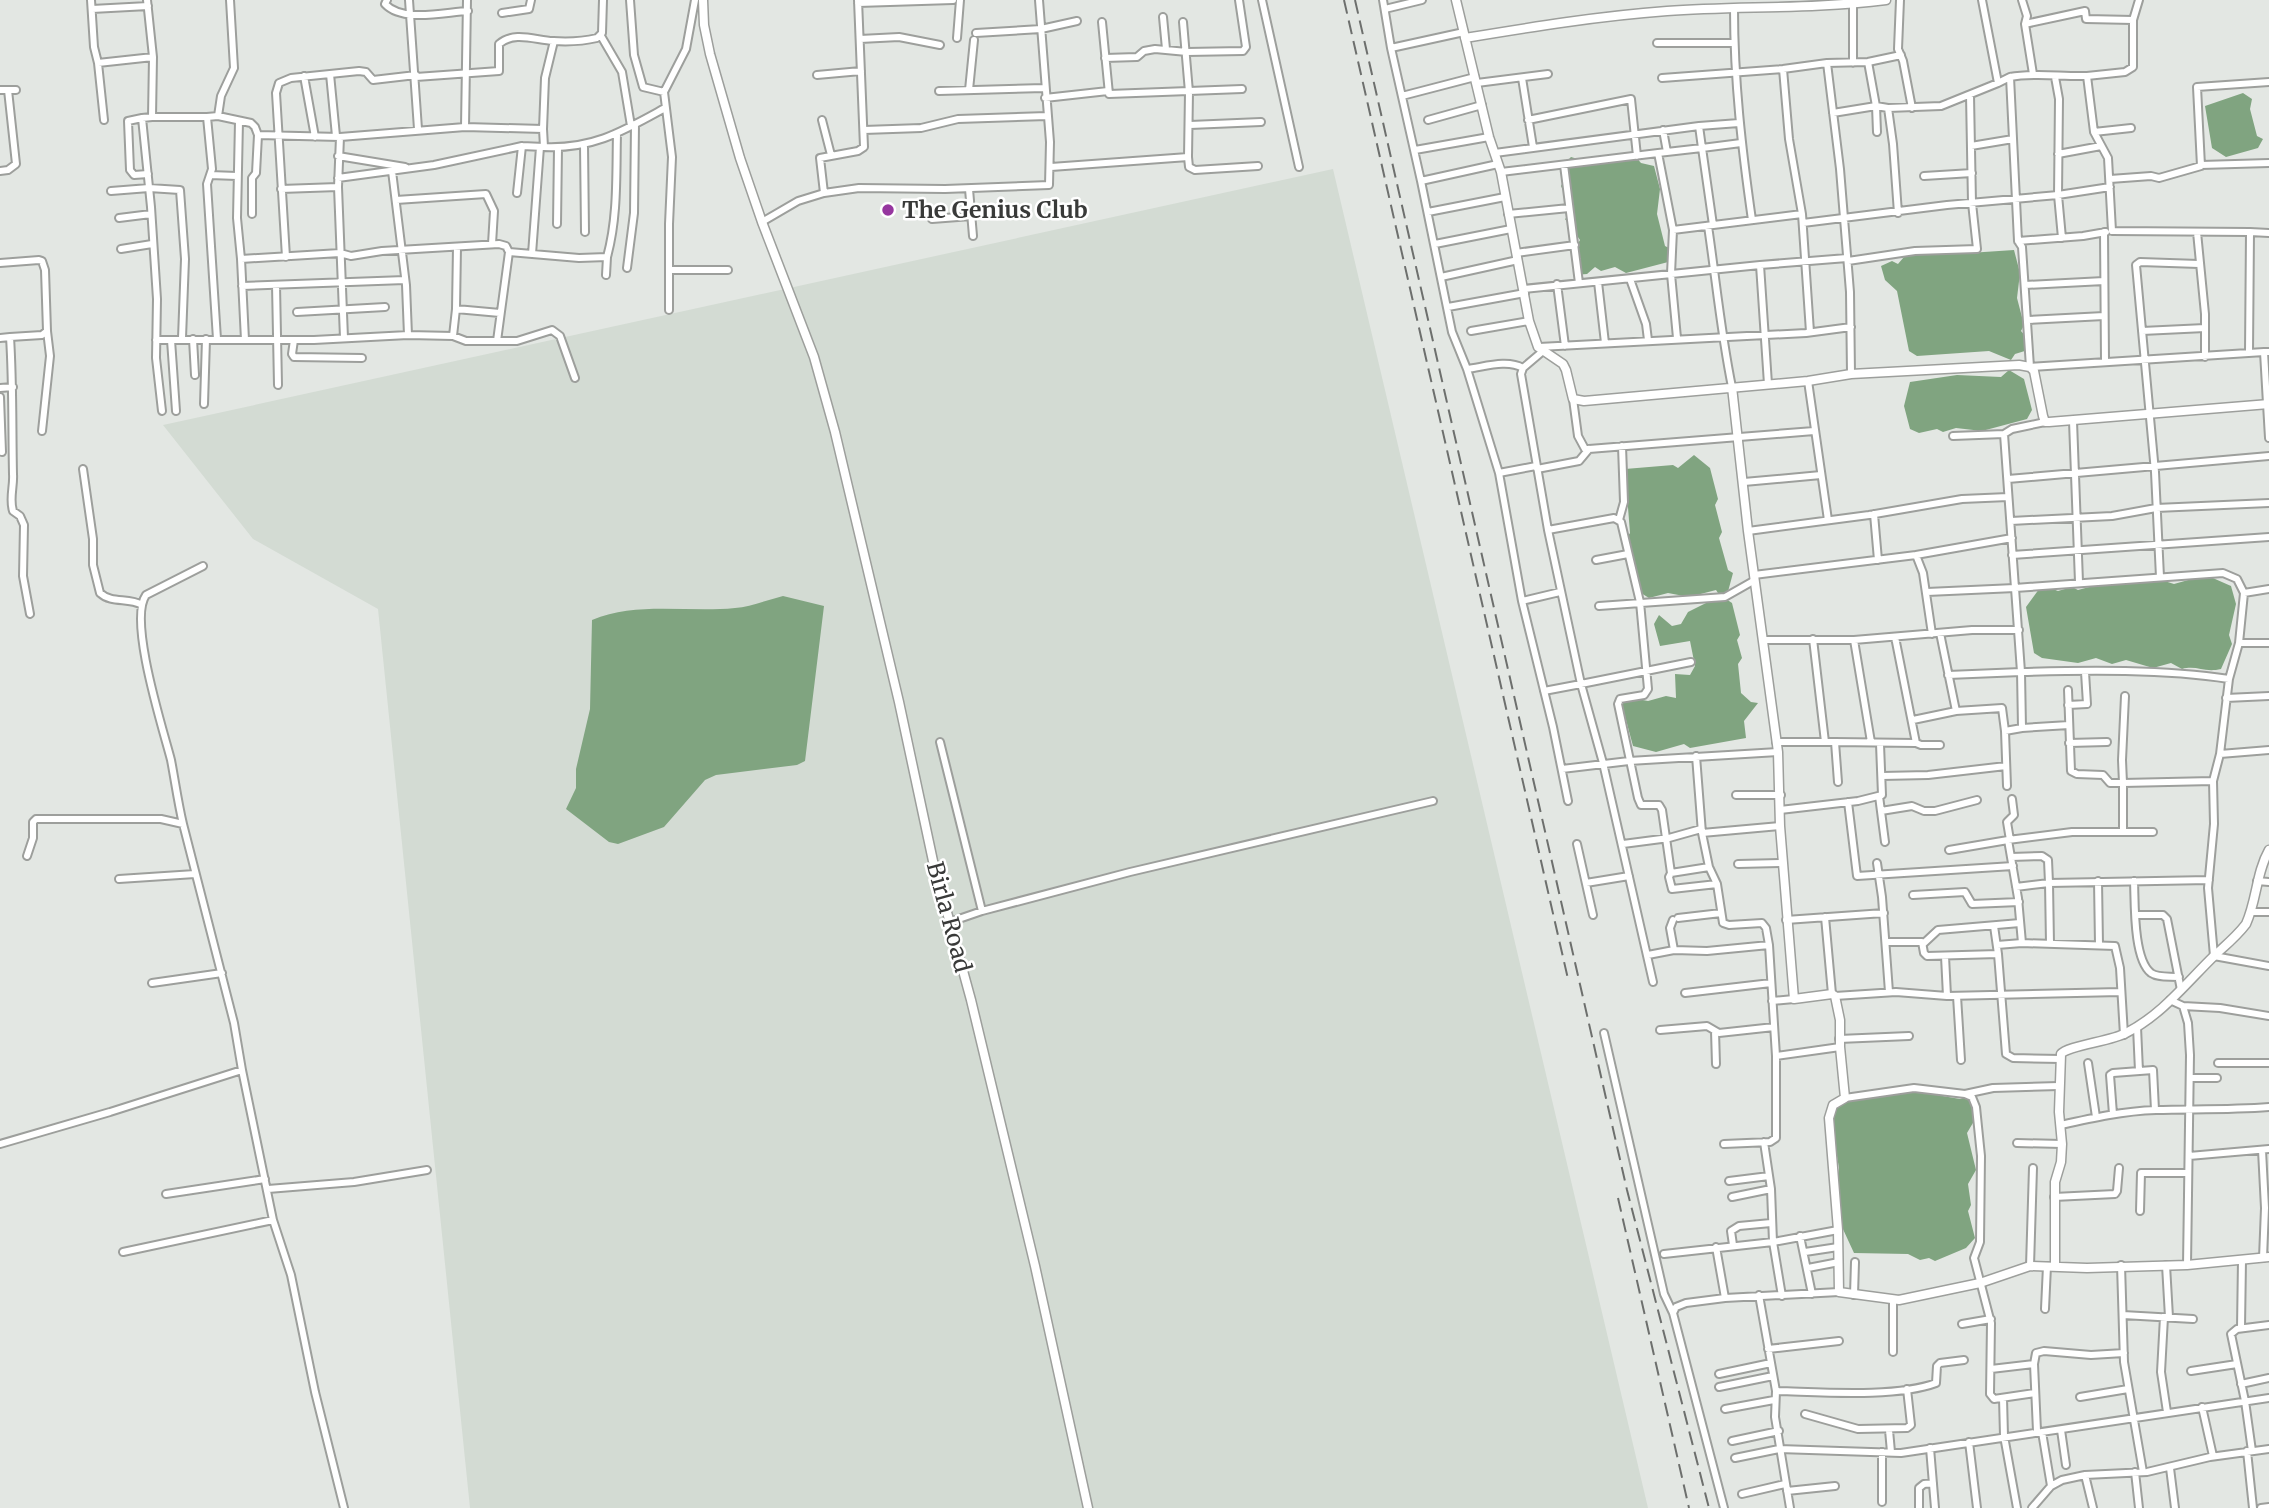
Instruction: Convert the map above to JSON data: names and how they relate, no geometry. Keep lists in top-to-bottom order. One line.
{"streets":{"street":["Birla Road"]},"places":["The Genius Club"]}
